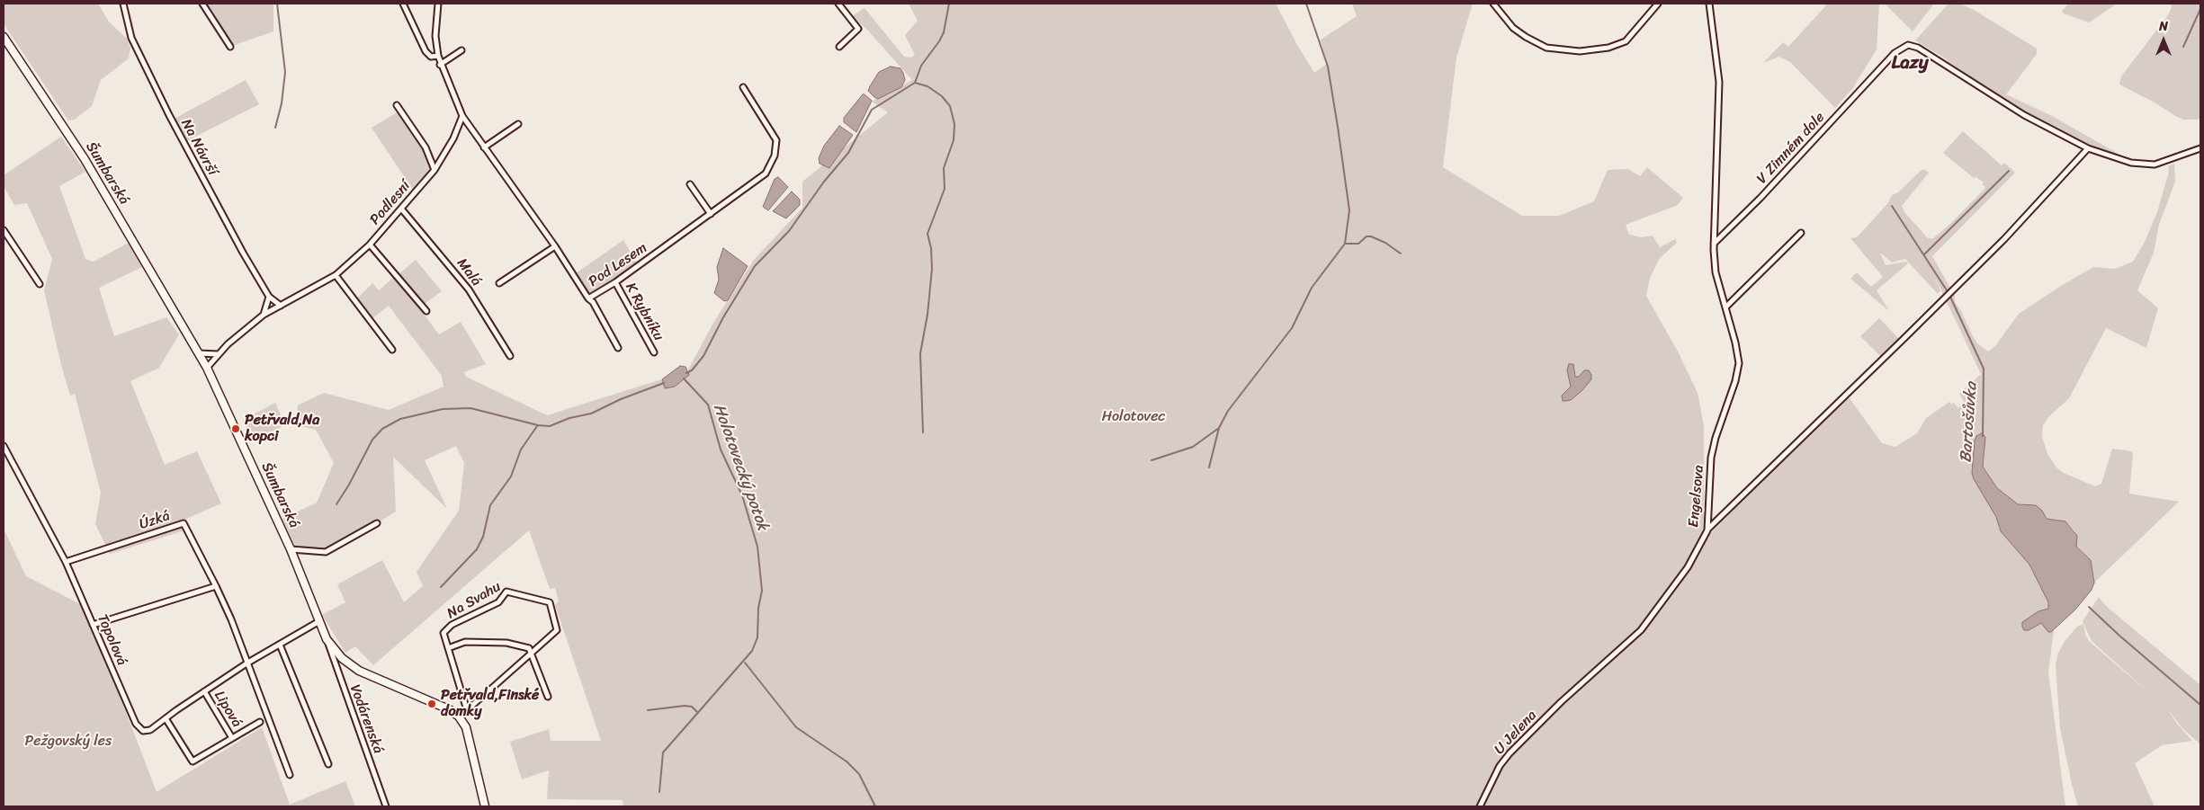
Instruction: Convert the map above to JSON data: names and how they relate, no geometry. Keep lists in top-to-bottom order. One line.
{"streets":{"street":["Na Návrší","V Zimném dole","Šumbarská","Podlesní","Pod Lesem","Malá","K Rybníku","Engelsova","Úzká","Na Svahu","Topolová","Lipová","Vodárenská","U Jelena"]},"crossings":[["Na Návrší","Podlesní"],["V Zimném dole","Engelsova"],["Šumbarská","Podlesní"],["Šumbarská","Na Svahu"],["Šumbarská","Topolová"],["Šumbarská","Vodárenská"],["Podlesní","Pod Lesem"],["Podlesní","Malá"],["Pod Lesem","K Rybníku"],["Engelsova","U Jelena"],["Úzká","Topolová"],["Topolová","Lipová"]],"districts":["Lazy"],"water":["Bartošůvka","Holotovecký potok"],"parks":["Holotovec","Pežgovský les"],"places":["Petřvald,Na kopci","Petřvald,Finské domky"],"north":"top"}
